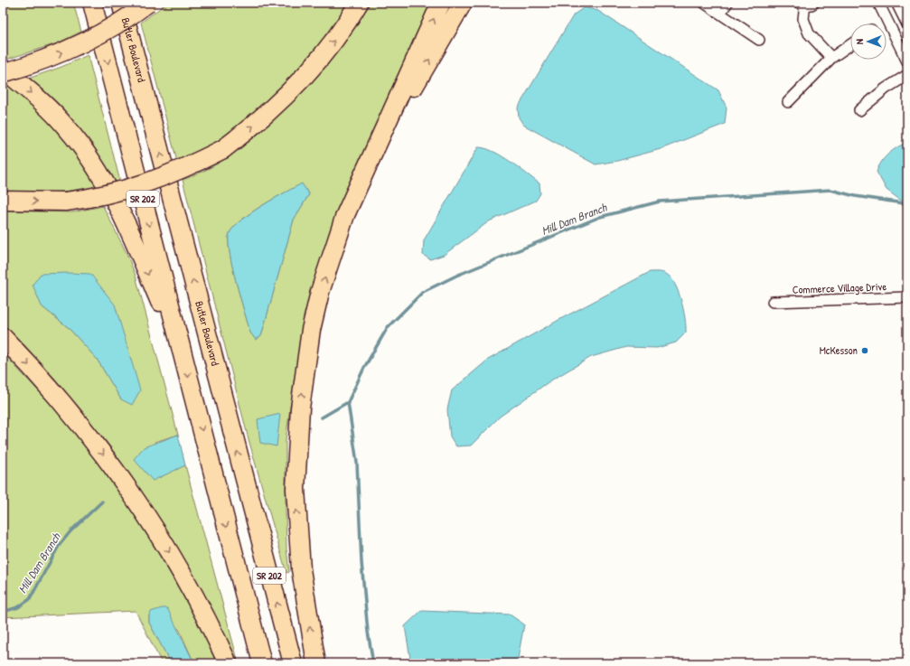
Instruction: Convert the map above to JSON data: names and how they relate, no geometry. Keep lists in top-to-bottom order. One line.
{"streets":{"highway":["Butler Boulevard","SR 202"],"street":["Commerce Village Drive"]},"water":["Mill Dam Branch"],"places":["McKesson"],"north":"left"}
